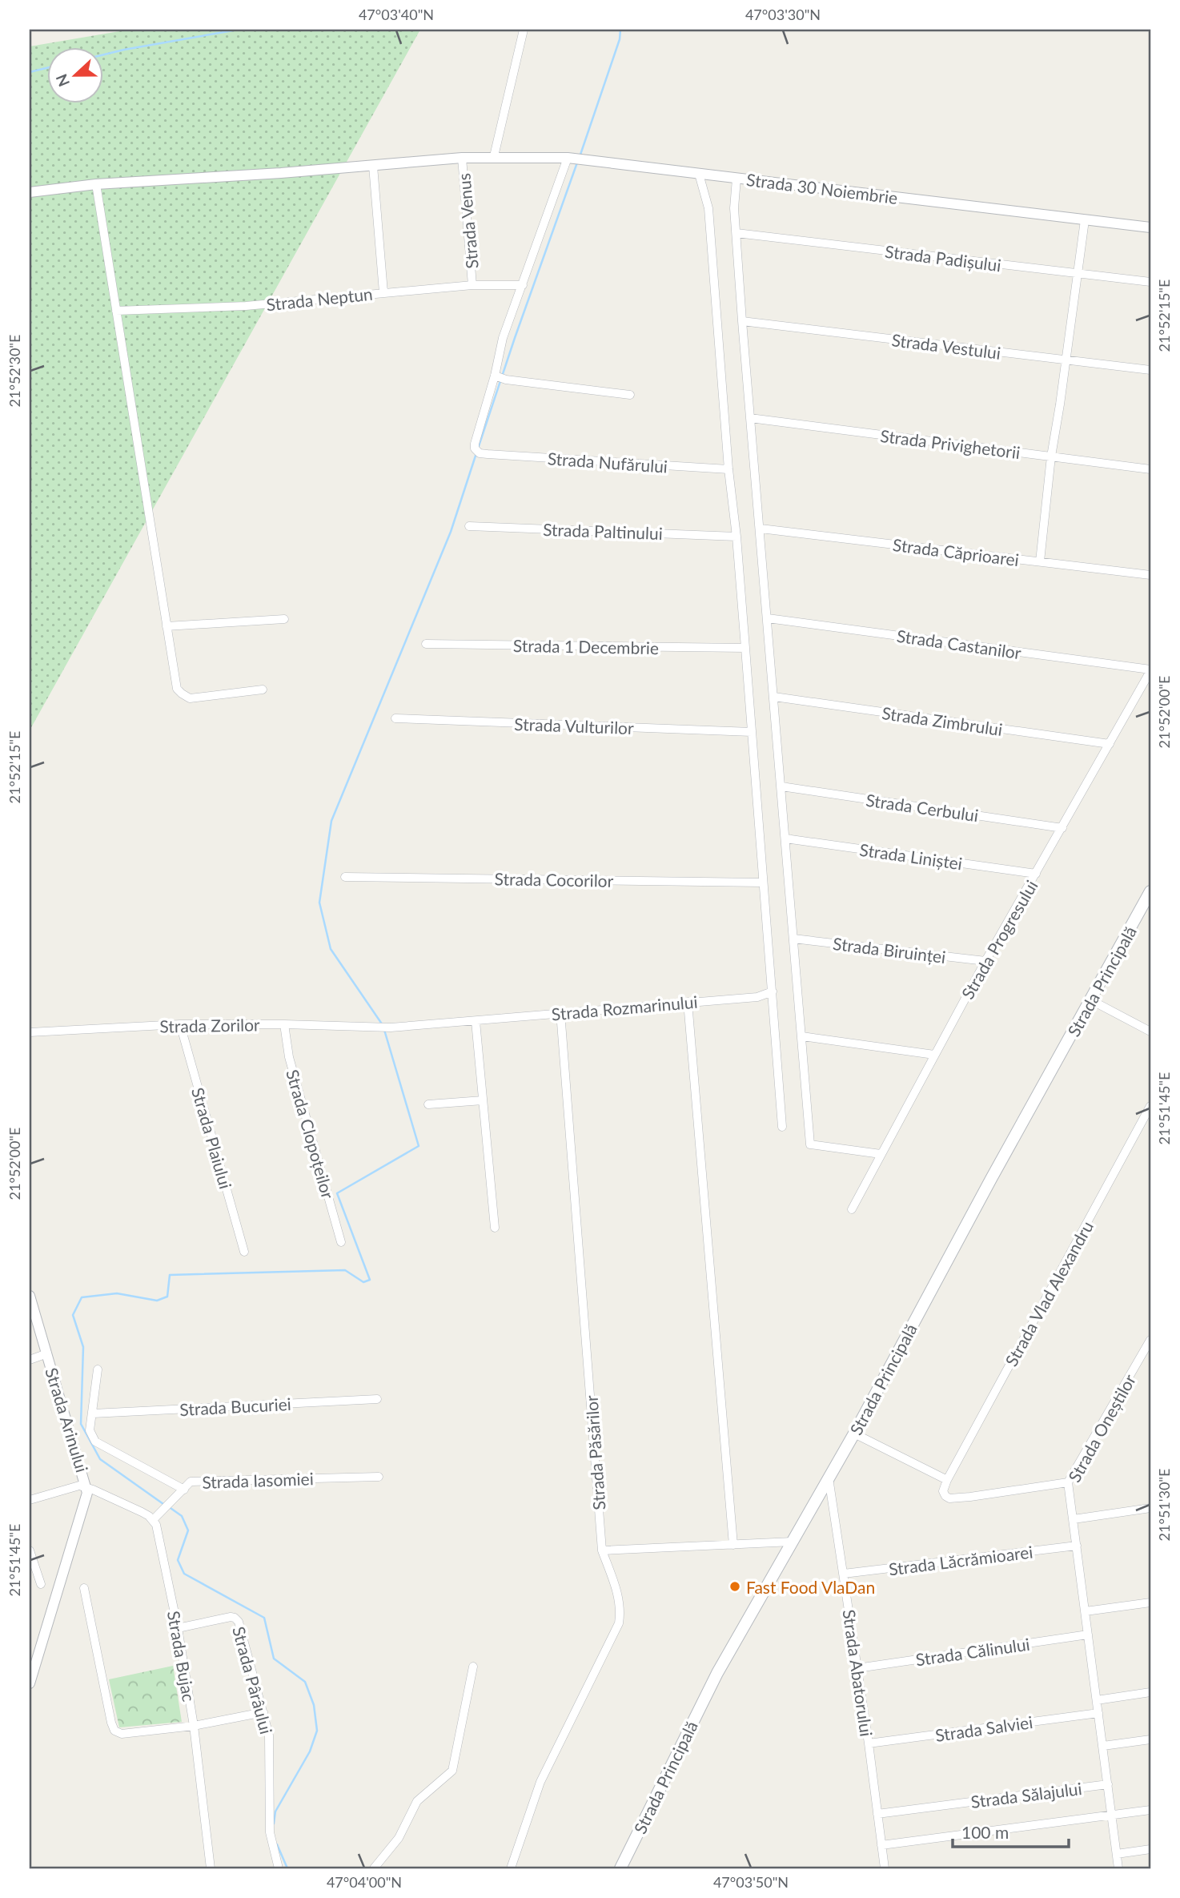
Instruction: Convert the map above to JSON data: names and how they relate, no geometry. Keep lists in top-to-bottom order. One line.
{"streets":{"main road":["Strada Principală"],"street":["Strada 30 Noiembrie","Strada Venus","Strada Padișului","Strada Neptun","Strada Vestului","Strada Privighetorii","Strada Nufărului","Strada Paltinului","Strada Căprioarei","Strada Castanilor","Strada 1 Decembrie","Strada Zimbrului","Strada Vulturilor","Strada Cerbului","Strada Liniștei","Strada Cocorilor","Strada Progresului","Strada Biruinței","Strada Rozmarinului","Strada Zorilor","Strada Clopoțeilor","Strada Plaiului","Strada Vlad Alexandru","Strada Bucuriei","Strada Arinului","Strada Oneștilor","Strada Păsărilor","Strada Iasomiei","Strada Lăcrămioarei","Strada Călinului","Strada Bujac","Strada Abatorului","Strada Pârâului","Strada Salviei","Strada Sălajului"]},"crossings":[["Strada 30 Noiembrie","Strada Venus"],["Strada Venus","Strada Neptun"],["Strada Castanilor","Strada Progresului"],["Strada Zimbrului","Strada Progresului"],["Strada Cerbului","Strada Progresului"],["Strada Liniștei","Strada Progresului"],["Strada Progresului","Strada Biruinței"],["Strada Principală","Strada Abatorului"],["Strada Rozmarinului","Strada Zorilor"],["Strada Rozmarinului","Strada Păsărilor"],["Strada Zorilor","Strada Clopoțeilor"],["Strada Zorilor","Strada Plaiului"],["Strada Oneștilor","Strada Lăcrămioarei"],["Strada Oneștilor","Strada Călinului"],["Strada Oneștilor","Strada Salviei"],["Strada Oneștilor","Strada Sălajului"],["Strada Iasomiei","Strada Bujac"],["Strada Lăcrămioarei","Strada Abatorului"],["Strada Călinului","Strada Abatorului"],["Strada Bujac","Strada Pârâului"],["Strada Abatorului","Strada Salviei"],["Strada Abatorului","Strada Sălajului"]],"places":["Fast Food VlaDan"],"scale_bar":"100 m","north":"left","coordinates":["47°03'40\"N","47°03'30\"N","21°52'15\"E","21°52'30\"E","21°52'00\"E","21°51'45\"E","21°51'30\"E","47°04'00\"N","47°03'50\"N"]}
